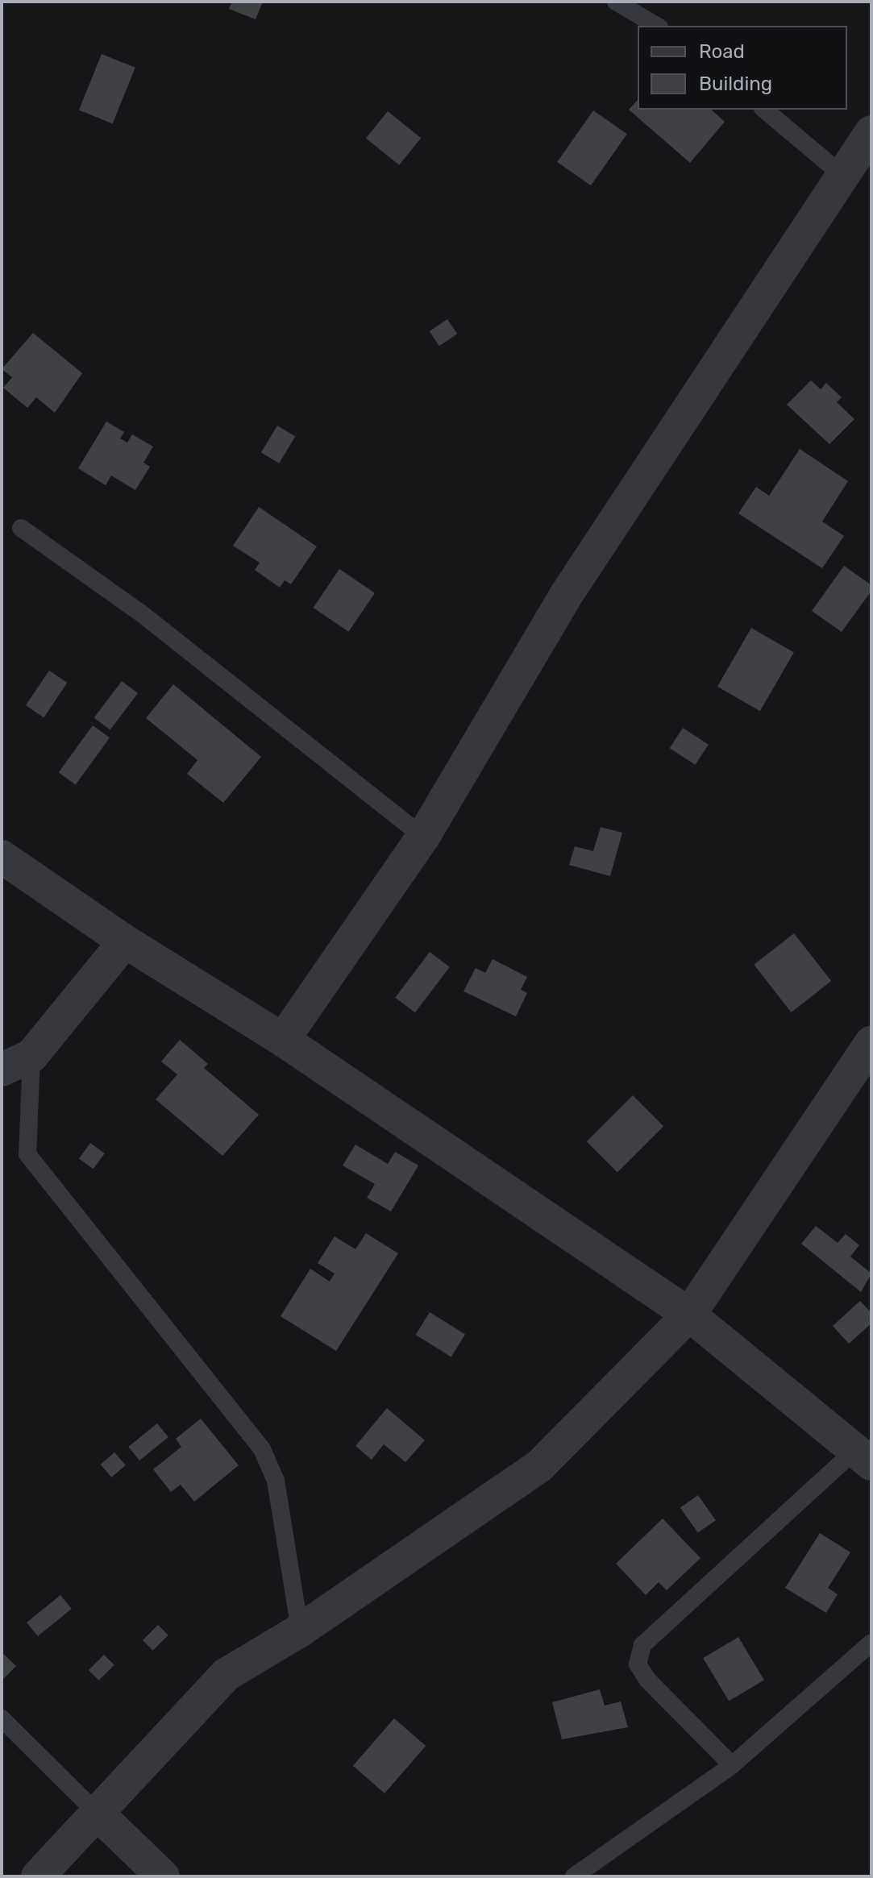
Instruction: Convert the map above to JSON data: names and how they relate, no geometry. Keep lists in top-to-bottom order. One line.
{"legend":["Road","Building"]}
